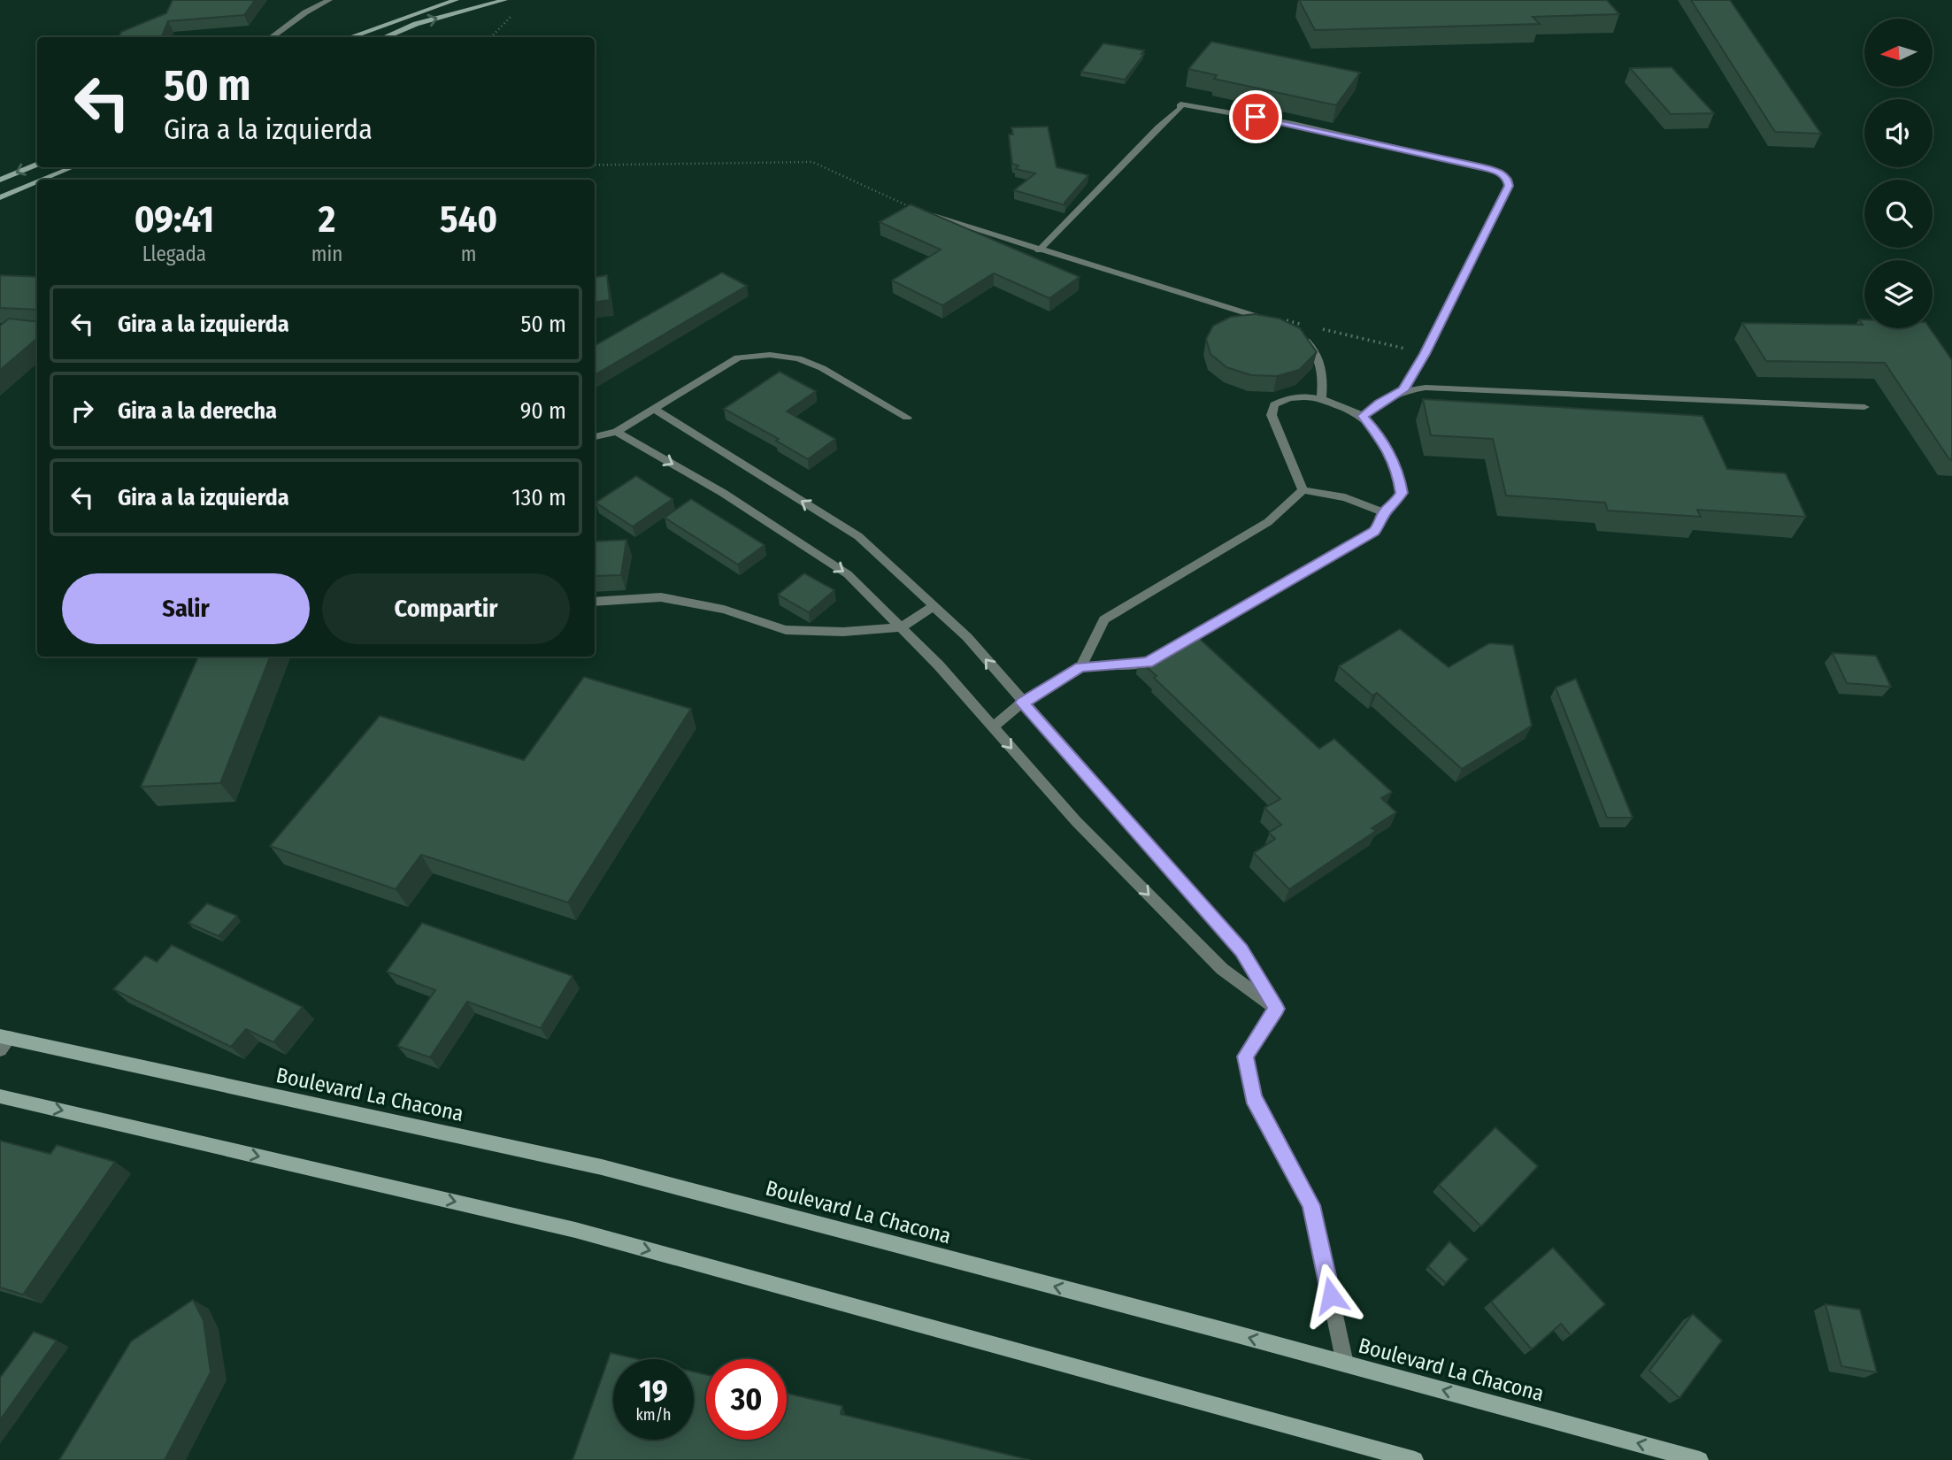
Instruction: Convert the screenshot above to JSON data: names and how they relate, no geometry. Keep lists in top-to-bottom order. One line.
{"streets":{"main road":["Boulevard La Chacona"]},"north":"left","page":{"turn":["50 m","Gira a la izquierda"],"eta":["09:41","Llegada","2","min","540","m"],"list":[{"name":"Gira a la izquierda","value":"50 m"},{"name":"Gira a la derecha","value":"90 m"},{"name":"Gira a la izquierda","value":"130 m"}],"buttons":["Salir","Compartir"],"speed":"19 km/h","limit":"30"}}
